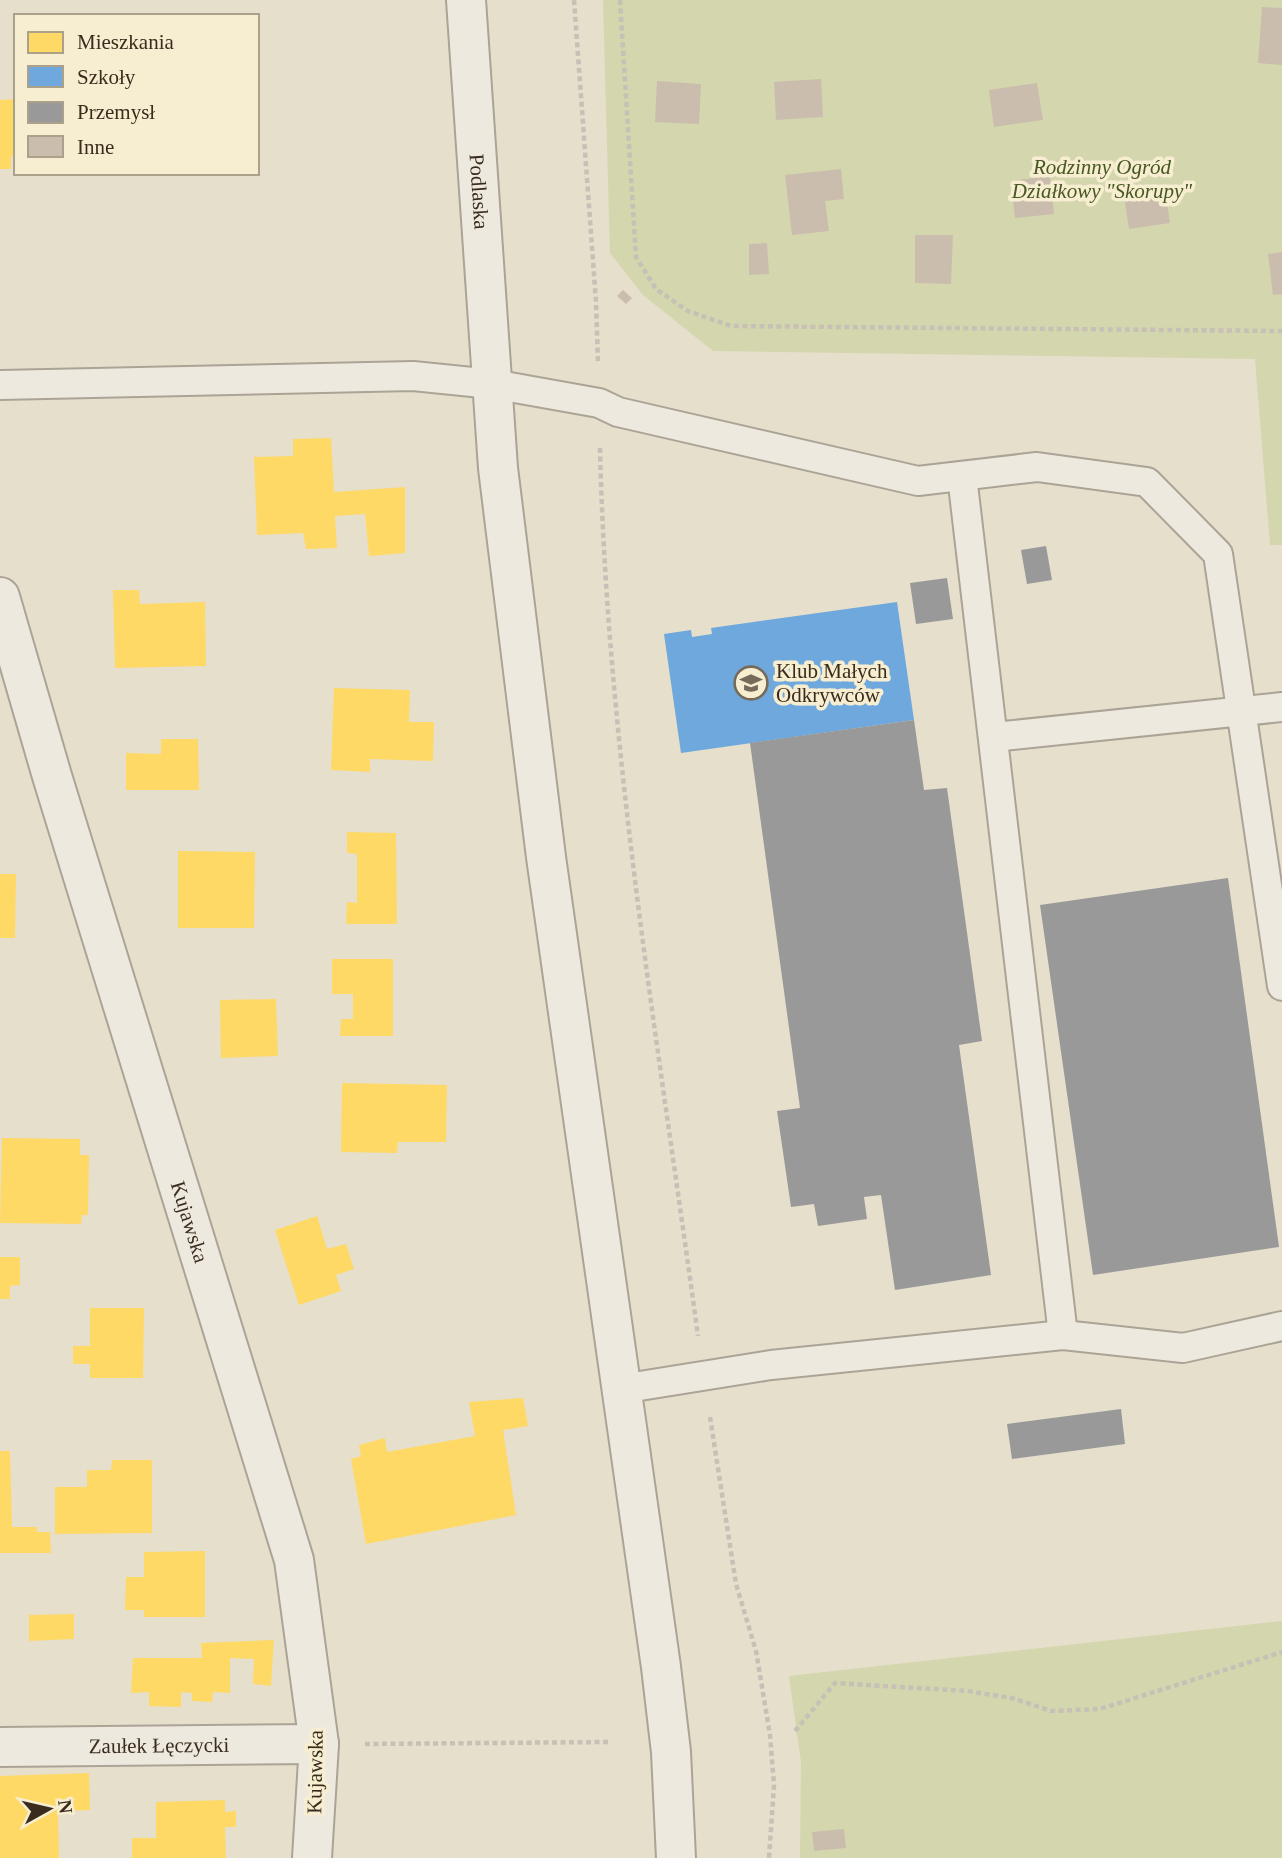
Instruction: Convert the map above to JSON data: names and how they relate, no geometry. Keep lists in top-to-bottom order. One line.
{"streets":{"street":["Podlaska","Kujawska","Zaułek Łęczycki"]},"crossings":[["Kujawska","Zaułek Łęczycki"]],"parks":["Rodzinny Ogród Działkowy \"Skorupy\""],"places":{"school or university":["Klub Małych Odkrywców"]},"legend":["Mieszkania","Szkoły","Przemysł","Inne"],"north":"right"}
